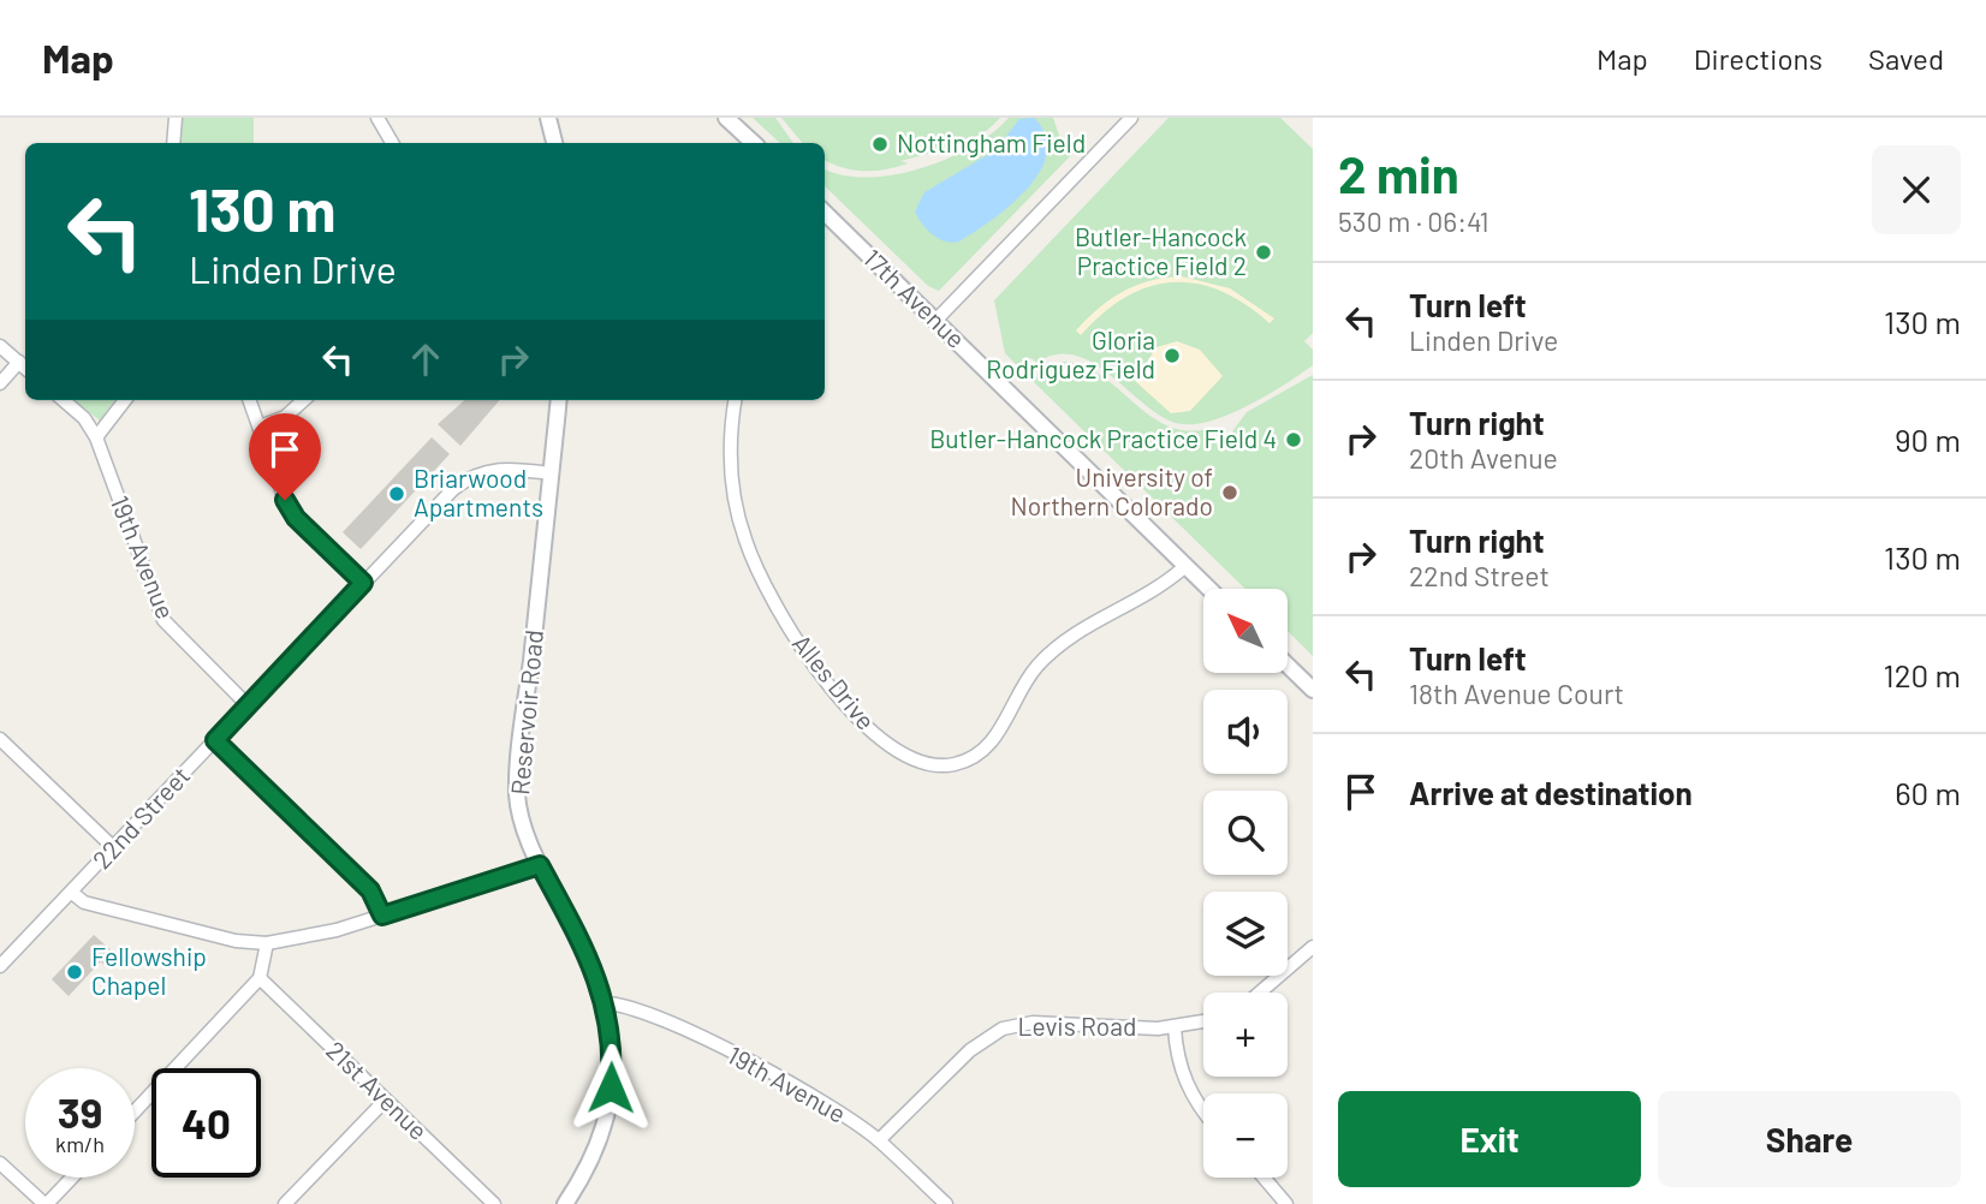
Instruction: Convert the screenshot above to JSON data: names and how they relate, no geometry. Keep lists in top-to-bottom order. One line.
{"streets":{"street":["17th Avenue","19th Avenue","Alles Drive","Reservoir Road","22nd Street","Levis Road","21st Avenue"]},"crossings":[["17th Avenue","Alles Drive"],["19th Avenue","Reservoir Road"],["19th Avenue","22nd Street"],["19th Avenue","Levis Road"],["Reservoir Road","22nd Street"]],"places":["Nottingham Field","Butler-Hancock Practice Field 2","Gloria Rodriguez Field","Butler-Hancock Practice Field 4","University of Northern Colorado","Briarwood Apartments","Fellowship Chapel"],"north":"top left","page":{"header":"Map","nav":["Map","Directions","Saved"],"heading":["2 min","530 m · 06:41"],"turn":["130 m","Linden Drive"],"list":[{"name":"Turn left","note":"Linden Drive","value":"130 m"},{"name":"Turn right","note":"20th Avenue","value":"90 m"},{"name":"Turn right","note":"22nd Street","value":"130 m"},{"name":"Turn left","note":"18th Avenue Court","value":"120 m"},{"name":"Arrive at destination","value":"60 m"}],"map_buttons":["+","−"],"speed":"39 km/h","limit":"40","buttons":["Exit","Share"]}}
